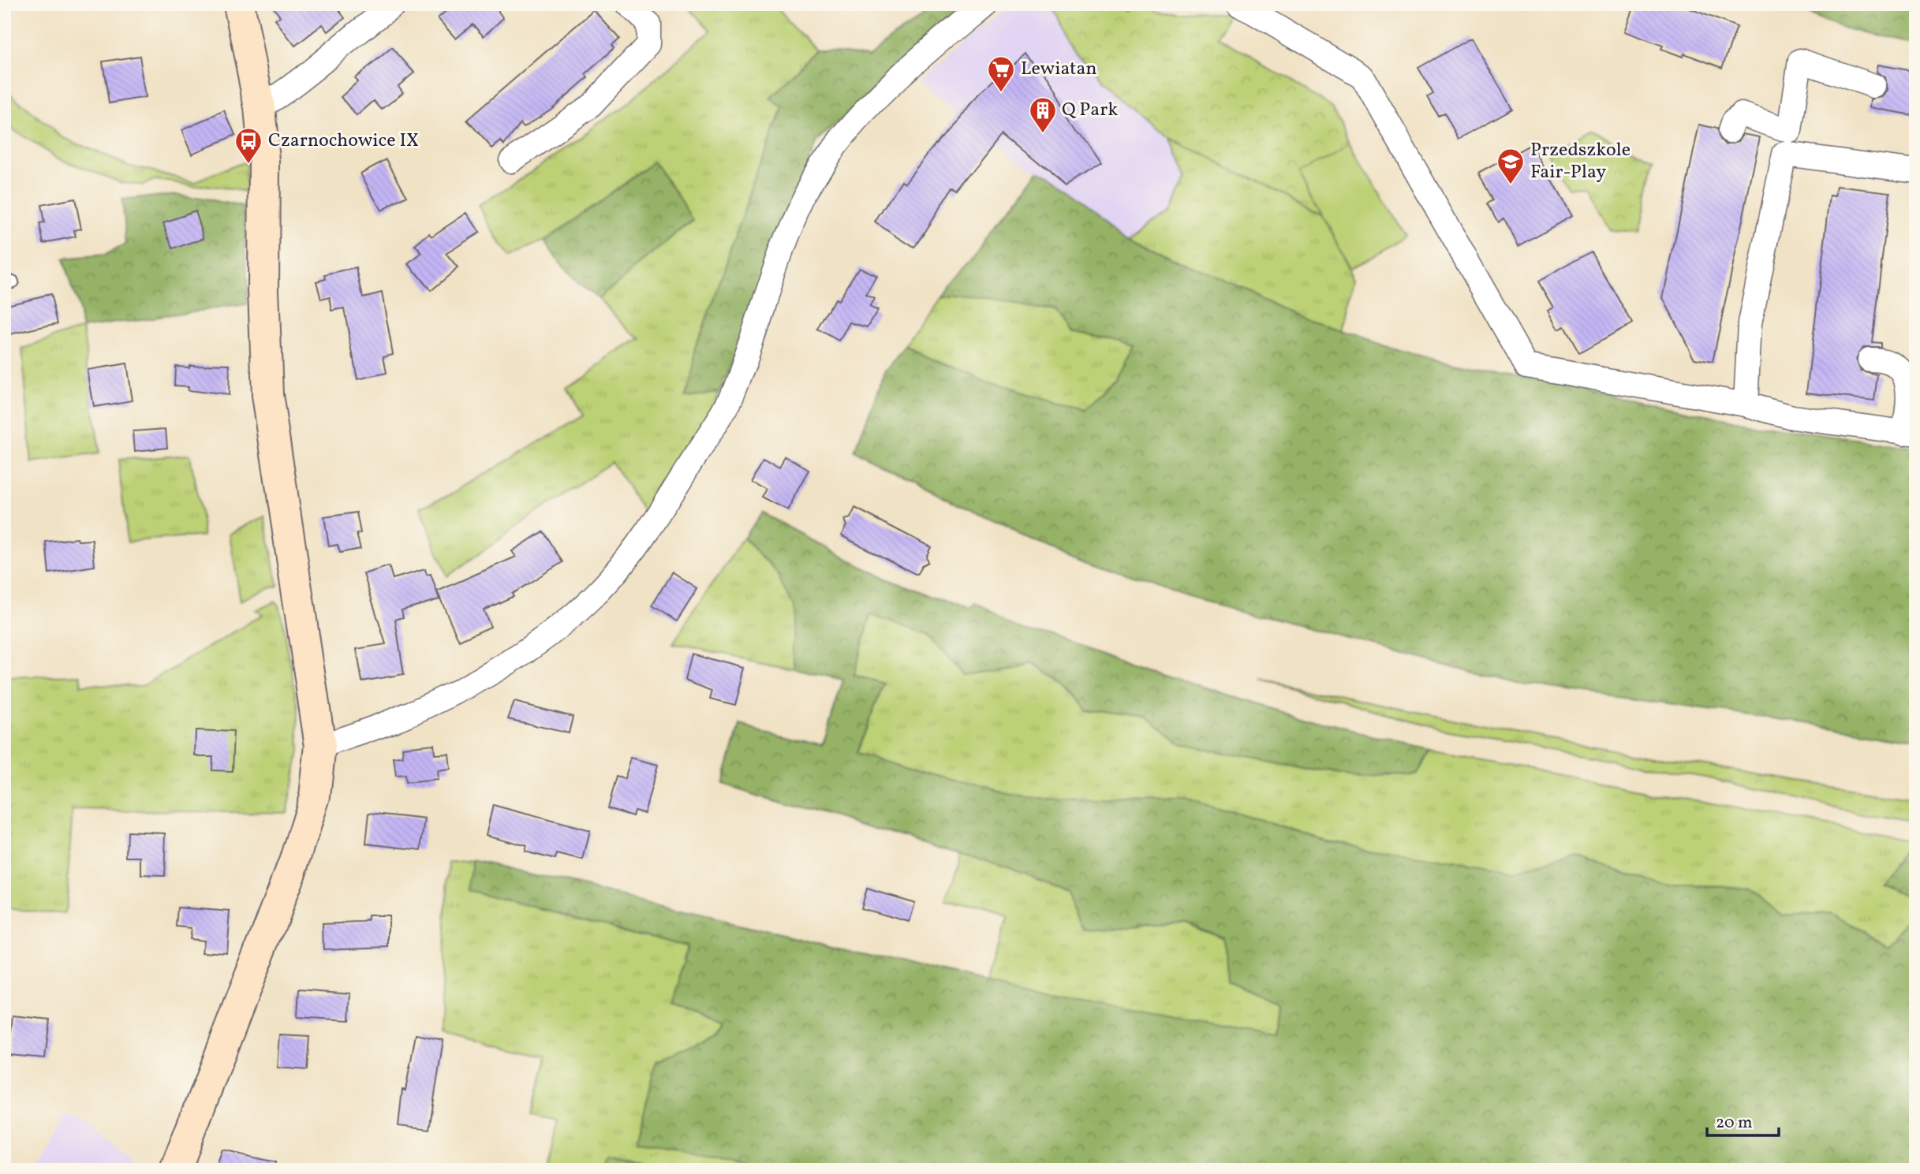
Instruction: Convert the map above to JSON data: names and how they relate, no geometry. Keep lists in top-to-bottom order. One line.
{"places":{"supermarket":["Lewiatan"],"building":["Q Park"],"bus stop":["Czarnochowice IX"],"school or university":["Przedszkole Fair-Play"]},"scale_bar":"20 m"}
